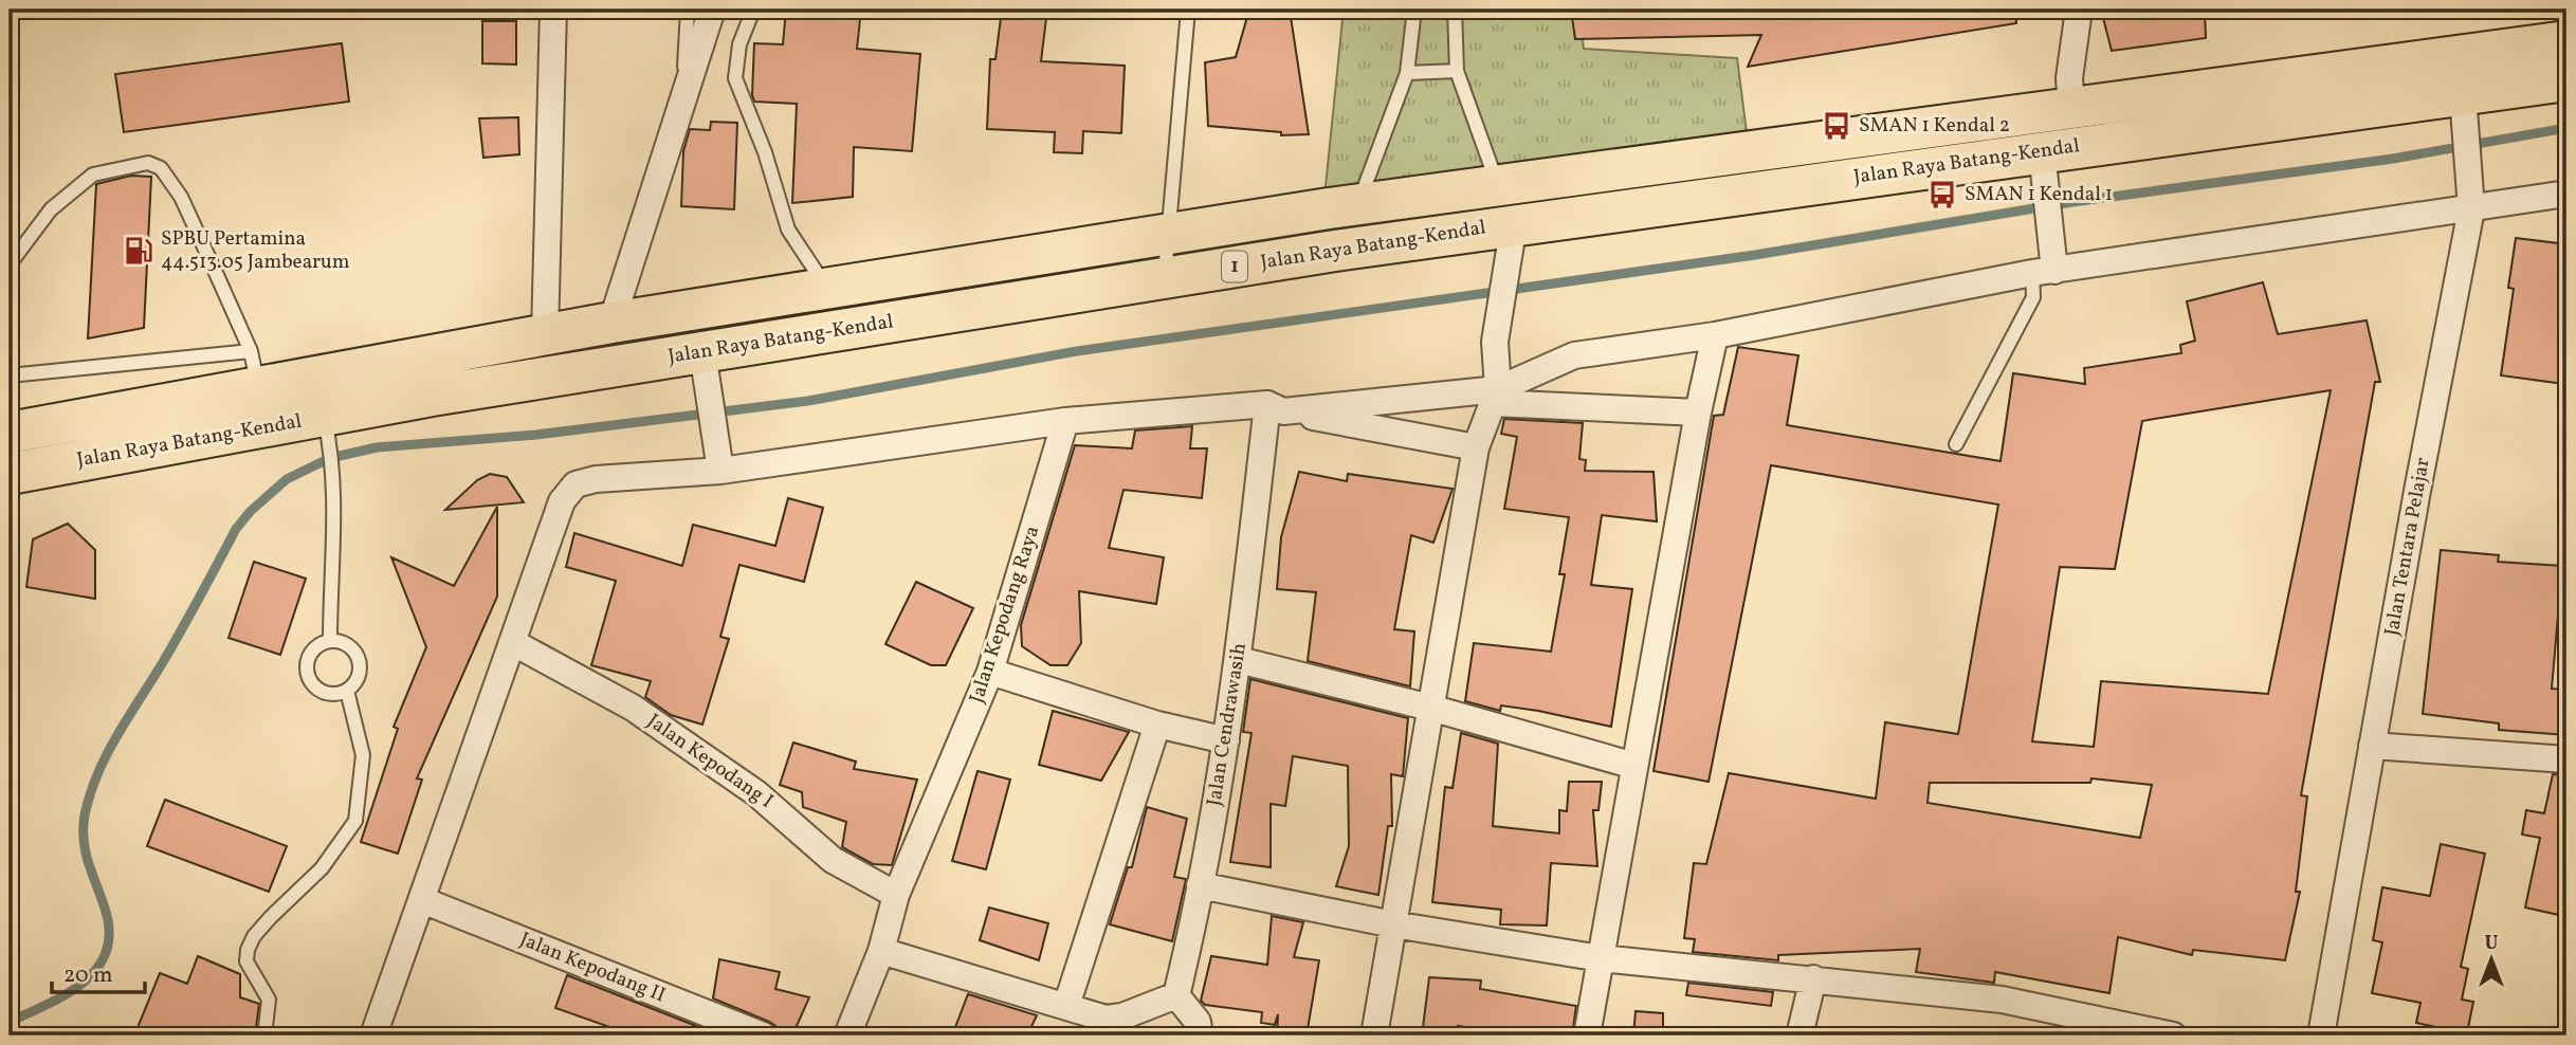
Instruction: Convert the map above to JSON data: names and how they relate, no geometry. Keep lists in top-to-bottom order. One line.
{"streets":{"highway":["Jalan Raya Batang-Kendal","1"],"street":["Jalan Tentara Pelajar","Jalan Kepodang Raya","Jalan Cendrawasih","Jalan Kepodang I","Jalan Kepodang II"]},"crossings":[["Jalan Raya Batang-Kendal","Jalan Tentara Pelajar"],["Jalan Kepodang Raya","Jalan Kepodang I"]],"places":{"bus stop":["SMAN 1 Kendal 2","SMAN 1 Kendal 1"],"fuel station":["SPBU Pertamina 44.513.05 Jambearum"]},"scale_bar":"20 m","north":"top"}
